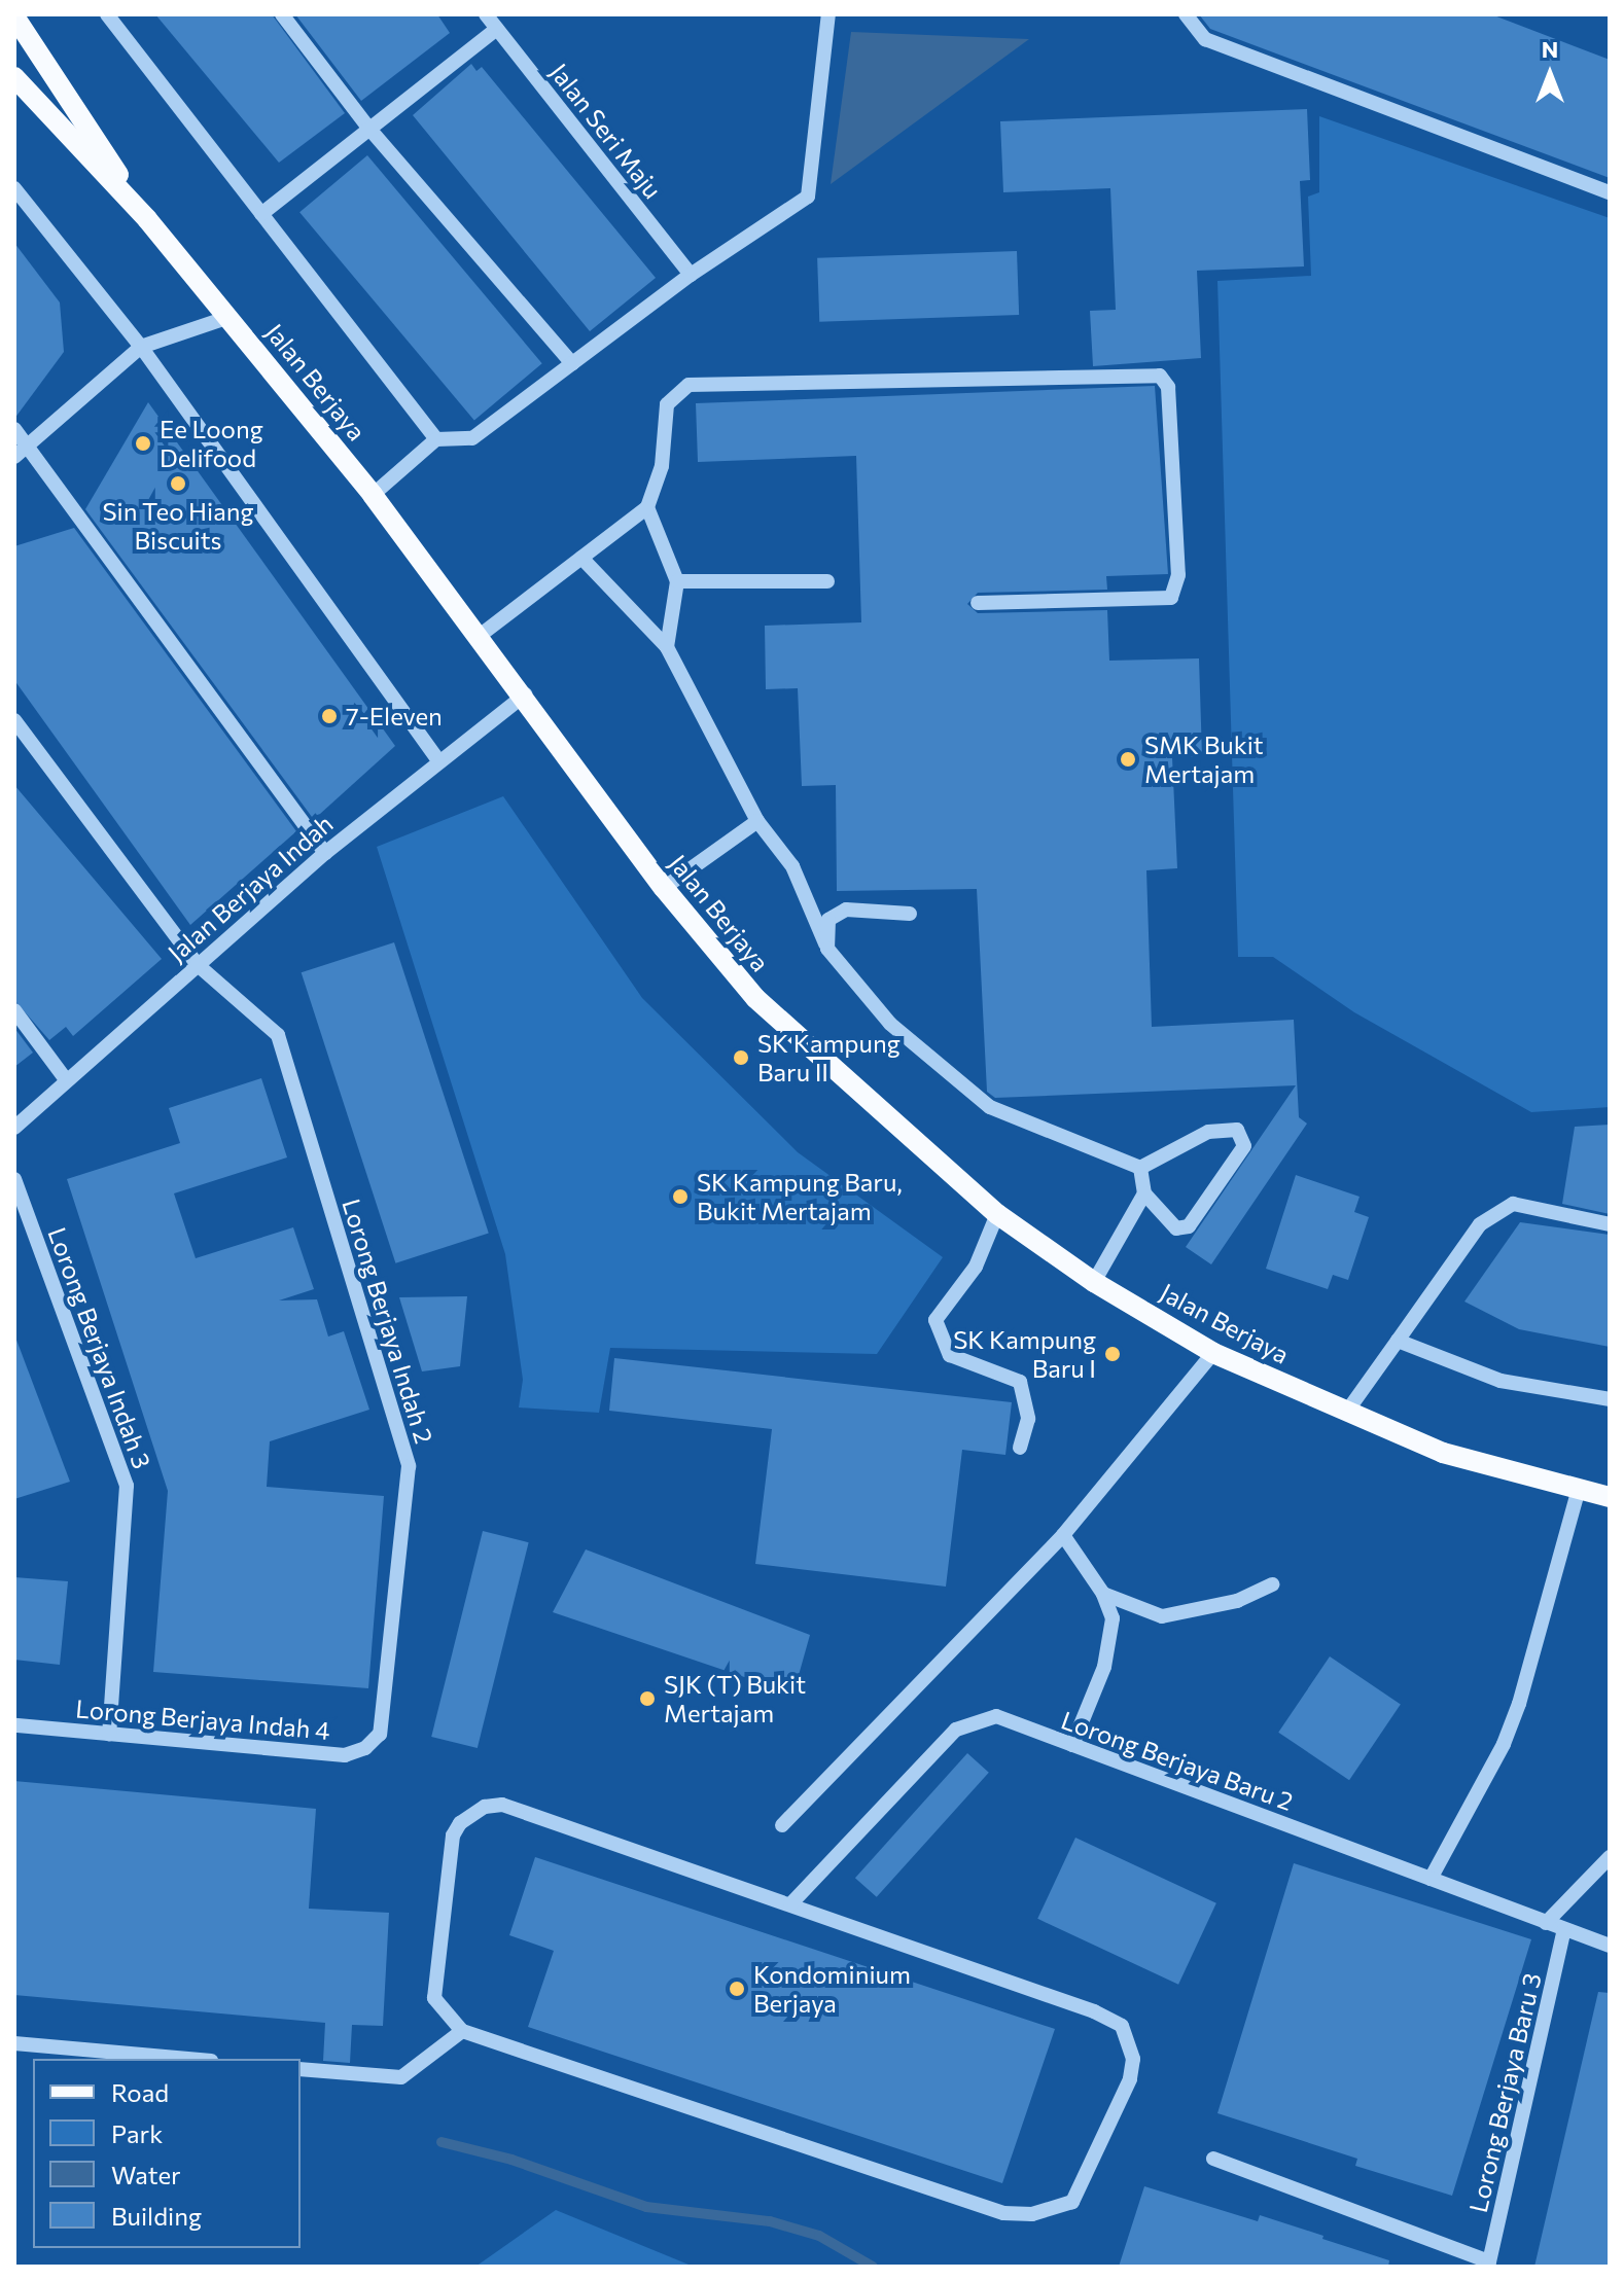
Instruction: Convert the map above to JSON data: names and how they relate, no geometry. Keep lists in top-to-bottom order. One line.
{"streets":{"main road":["Jalan Berjaya"],"street":["Jalan Seri Maju","Jalan Berjaya Indah","Lorong Berjaya Indah 2","Lorong Berjaya Indah 3","Lorong Berjaya Indah 4","Lorong Berjaya Baru 2","Lorong Berjaya Baru 3"]},"crossings":[["Jalan Berjaya","Jalan Berjaya Indah"],["Jalan Berjaya Indah","Lorong Berjaya Indah 2"],["Lorong Berjaya Indah 2","Lorong Berjaya Indah 4"],["Lorong Berjaya Indah 3","Lorong Berjaya Indah 4"],["Lorong Berjaya Baru 2","Lorong Berjaya Baru 3"]],"places":["Ee Loong Delifood","Sin Teo Hiang Biscuits","7-Eleven","SMK Bukit Mertajam","SK Kampung Baru II","SK Kampung Baru, Bukit Mertajam","SK Kampung Baru I","SJK (T) Bukit Mertajam","Kondominium Berjaya"],"legend":["Road","Park","Water","Building"],"north":"top"}
